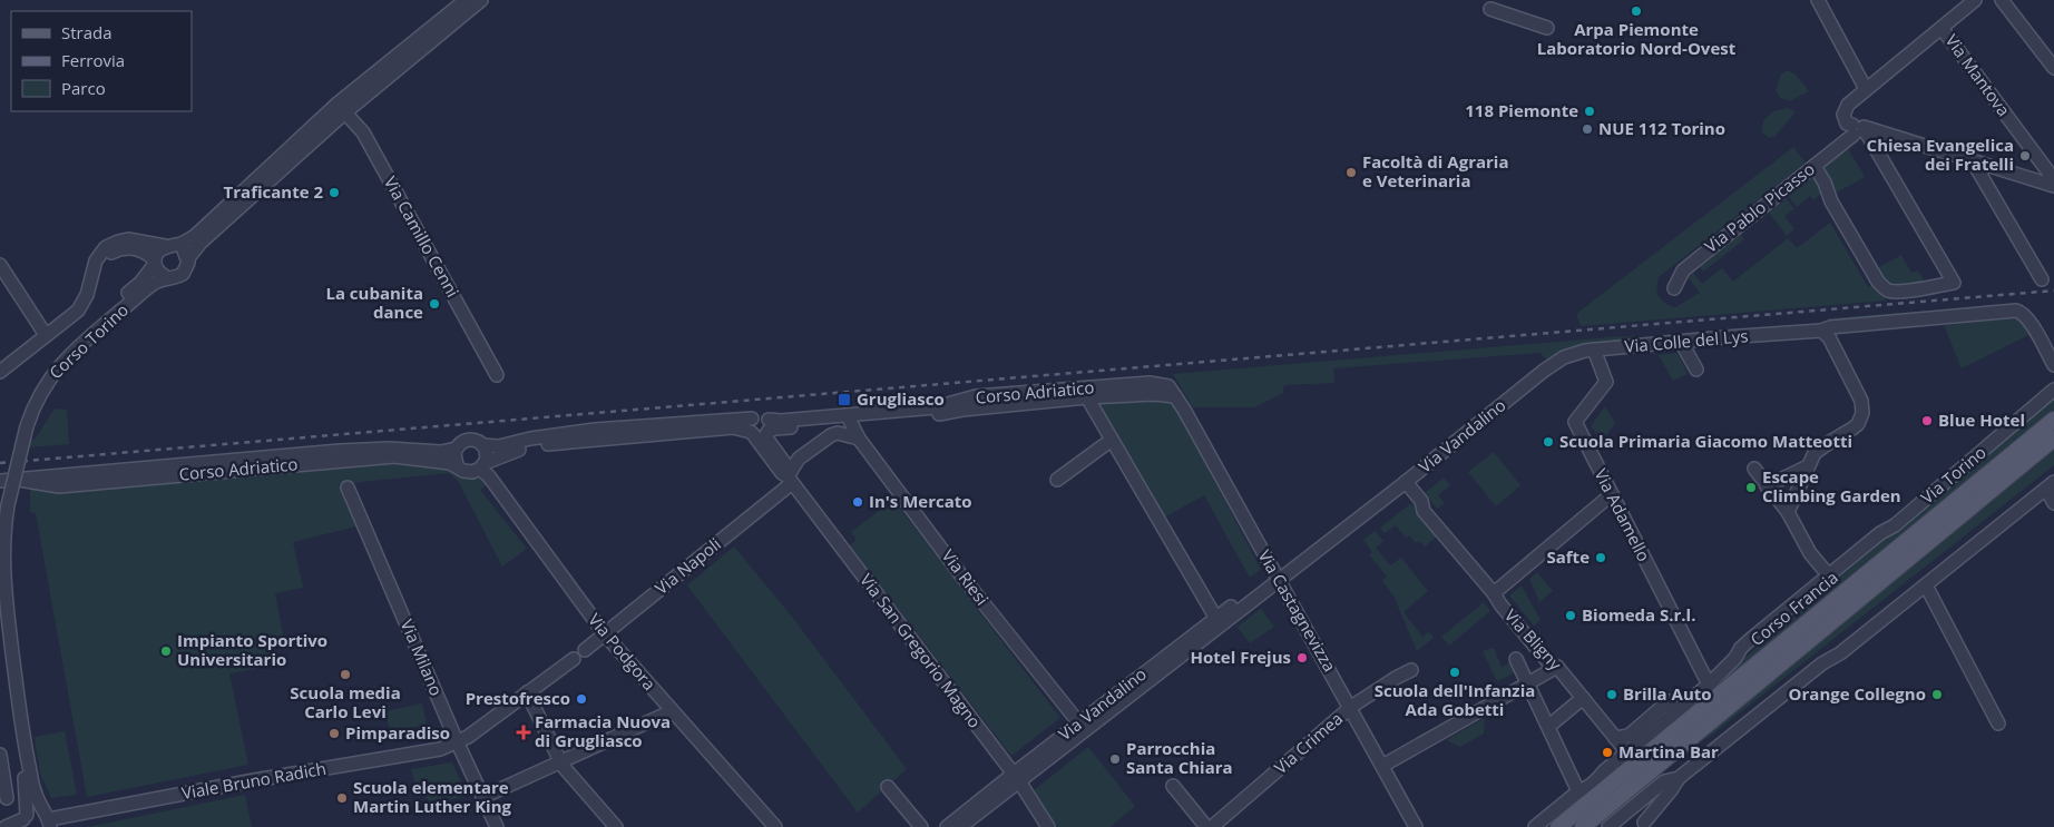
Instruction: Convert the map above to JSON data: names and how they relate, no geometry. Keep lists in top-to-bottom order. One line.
{"streets":{"main road":["Corso Francia"],"street":["Via Mantova","Via Pablo Picasso","Via Camillo Cenni","Corso Torino","Via Colle del Lys","Corso Adriatico","Via Vandalino","Via Torino","Via Adamello","Via Napoli","Via Riesi","Via Castagnevizza","Via Bligny","Via San Gregorio Magno","Via Podgora","Via Milano","Via Crimea","Viale Bruno Radich"]},"crossings":[["Via Camillo Cenni","Corso Torino"],["Corso Torino","Viale Bruno Radich"],["Via Colle del Lys","Via Vandalino"],["Via Colle del Lys","Via Adamello"],["Corso Adriatico","Via Vandalino"],["Corso Adriatico","Via Riesi"],["Corso Adriatico","Via Castagnevizza"],["Corso Adriatico","Via San Gregorio Magno"],["Corso Adriatico","Via Podgora"],["Via Vandalino","Via Riesi"],["Via Vandalino","Via Castagnevizza"],["Via Vandalino","Via Bligny"],["Via Vandalino","Via San Gregorio Magno"],["Via Torino","Via Adamello"],["Via Torino","Corso Francia"],["Via Torino","Via Bligny"],["Via Napoli","Via Riesi"],["Via Napoli","Via San Gregorio Magno"],["Via Napoli","Via Podgora"],["Corso Francia","Via Bligny"],["Via Castagnevizza","Via Crimea"],["Via Milano","Viale Bruno Radich"]],"places":{"other":["Arpa Piemonte Laboratorio Nord-Ovest","118 Piemonte","NUE 112 Torino","Chiesa Evangelica dei Fratelli","Facoltà di Agraria e Veterinaria","Traficante 2","La cubanita dance","Blue Hotel","Scuola Primaria Giacomo Matteotti","Escape Climbing Garden","In's Mercato","Safte","Biomeda S.r.l.","Impianto Sportivo Universitario","Hotel Frejus","Scuola dell'Infanzia Ada Gobetti","Scuola media Carlo Levi","Brilla Auto","Orange Collegno","Prestofresco","Pimparadiso","Martina Bar","Parrocchia Santa Chiara","Scuola elementare Martin Luther King"],"transit":["Grugliasco"],"health":["Farmacia Nuova di Grugliasco"]},"legend":["Strada","Ferrovia","Parco"]}
